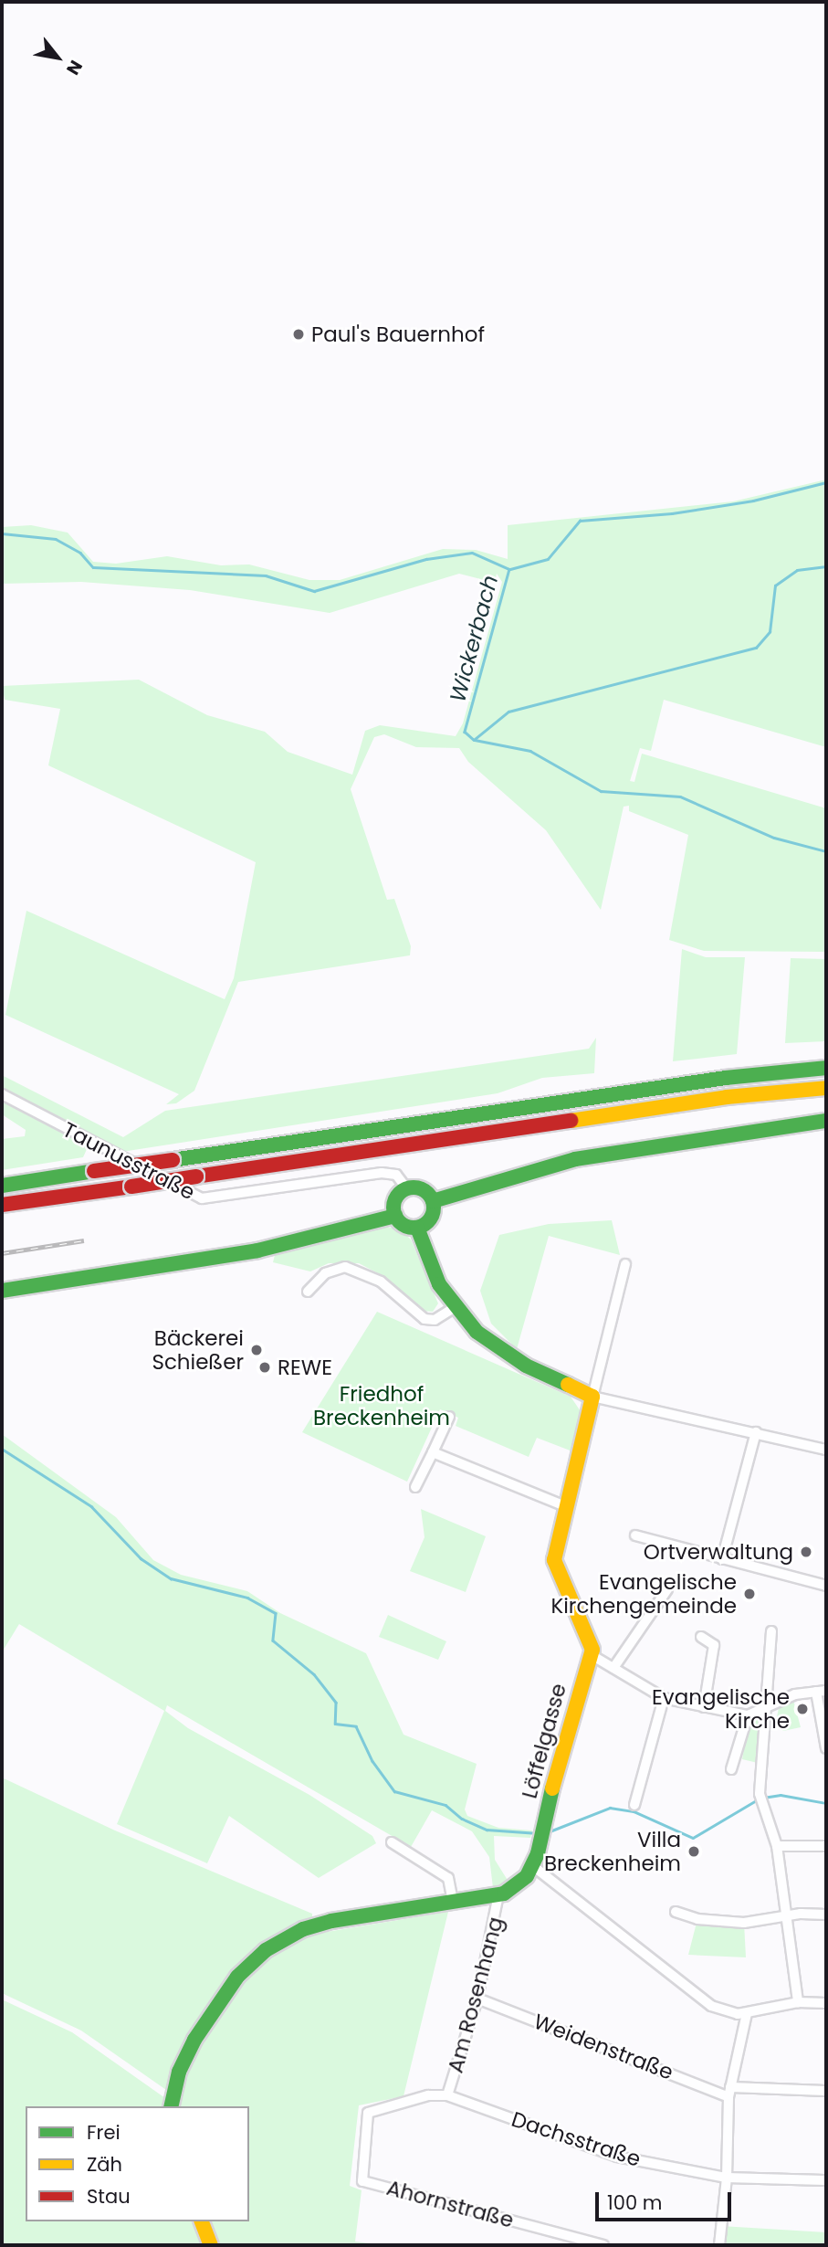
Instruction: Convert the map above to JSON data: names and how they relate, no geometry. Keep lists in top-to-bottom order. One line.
{"streets":{"main road":["Löffelgasse"],"street":["Taunusstraße","Am Rosenhang","Weidenstraße","Dachsstraße","Ahornstraße"]},"crossings":[["Am Rosenhang","Weidenstraße"],["Am Rosenhang","Dachsstraße"],["Dachsstraße","Ahornstraße"]],"water":["Wickerbach"],"parks":["Friedhof Breckenheim"],"places":["Paul's Bauernhof","Bäckerei Schießer","REWE","Ortverwaltung","Evangelische Kirchengemeinde","Evangelische Kirche","Villa Breckenheim"],"legend":["Frei","Zäh","Stau"],"scale_bar":"100 m","north":"bottom right"}
